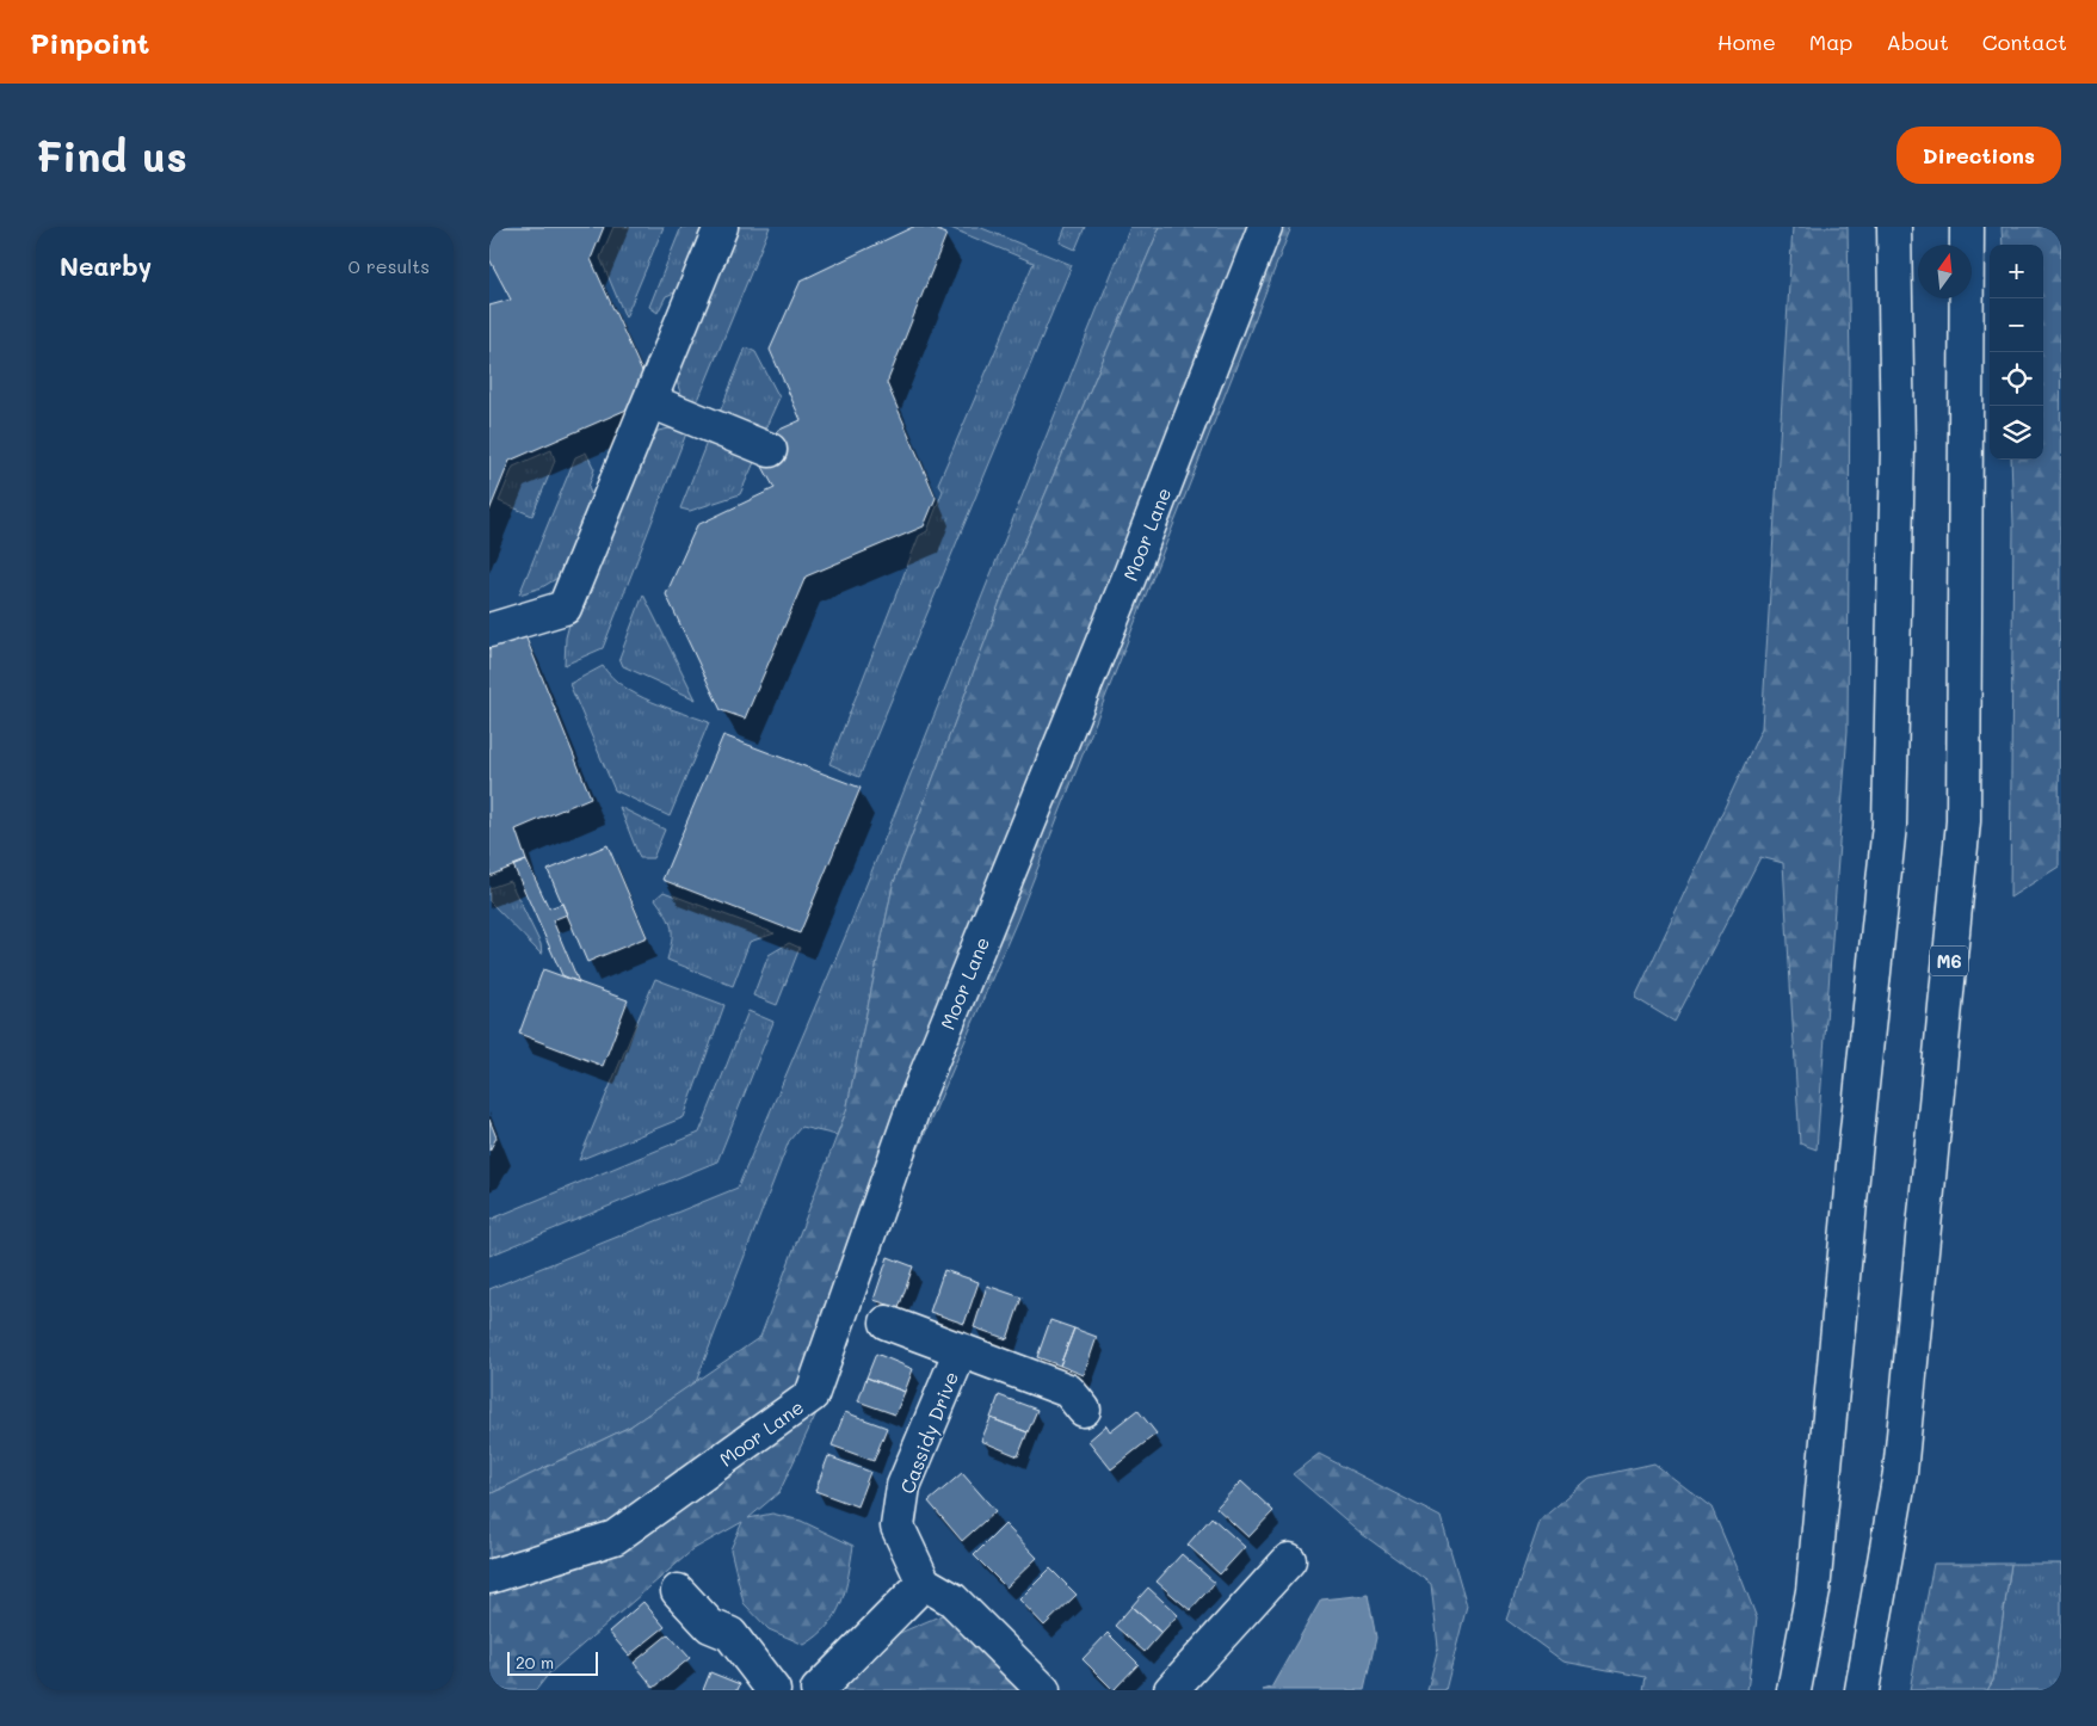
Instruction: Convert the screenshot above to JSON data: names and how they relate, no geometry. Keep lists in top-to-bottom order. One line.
{"streets":{"main road":["Moor Lane","M6","Cassidy Drive"]},"scale_bar":"20 m","north":"top","page":{"header":"Pinpoint","nav":["Home","Map","About","Contact"],"buttons":"Directions","title":"Find us","heading":["Nearby","0 results"],"map_buttons":["+","−"],"scale":"20 m"}}
